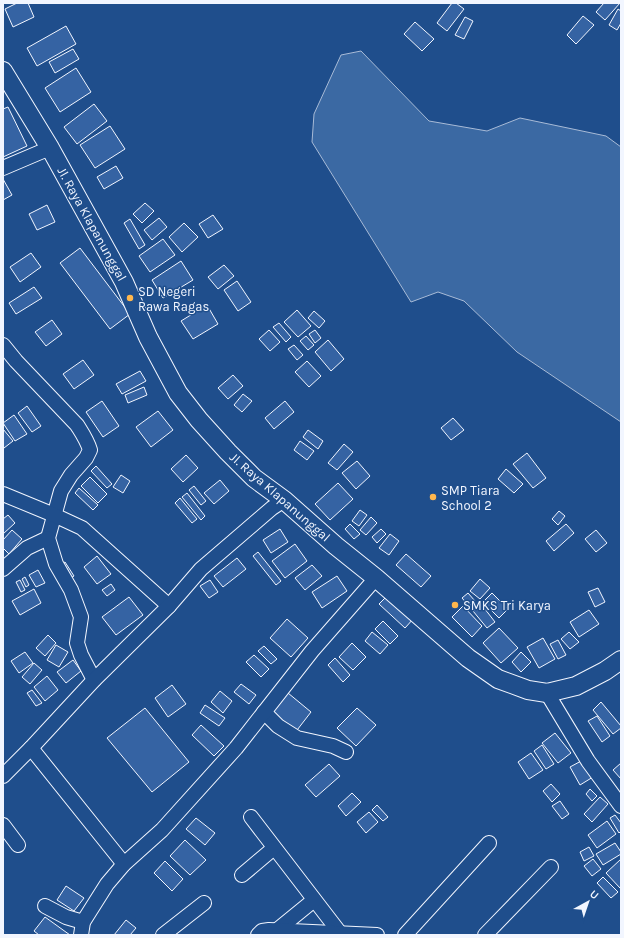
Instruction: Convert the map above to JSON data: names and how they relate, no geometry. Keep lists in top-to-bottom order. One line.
{"streets":{"street":["Jl. Raya Klapanunggal"]},"places":["SD Negeri Rawa Ragas","SMP Tiara School 2","SMKS Tri Karya"],"north":"top right"}
